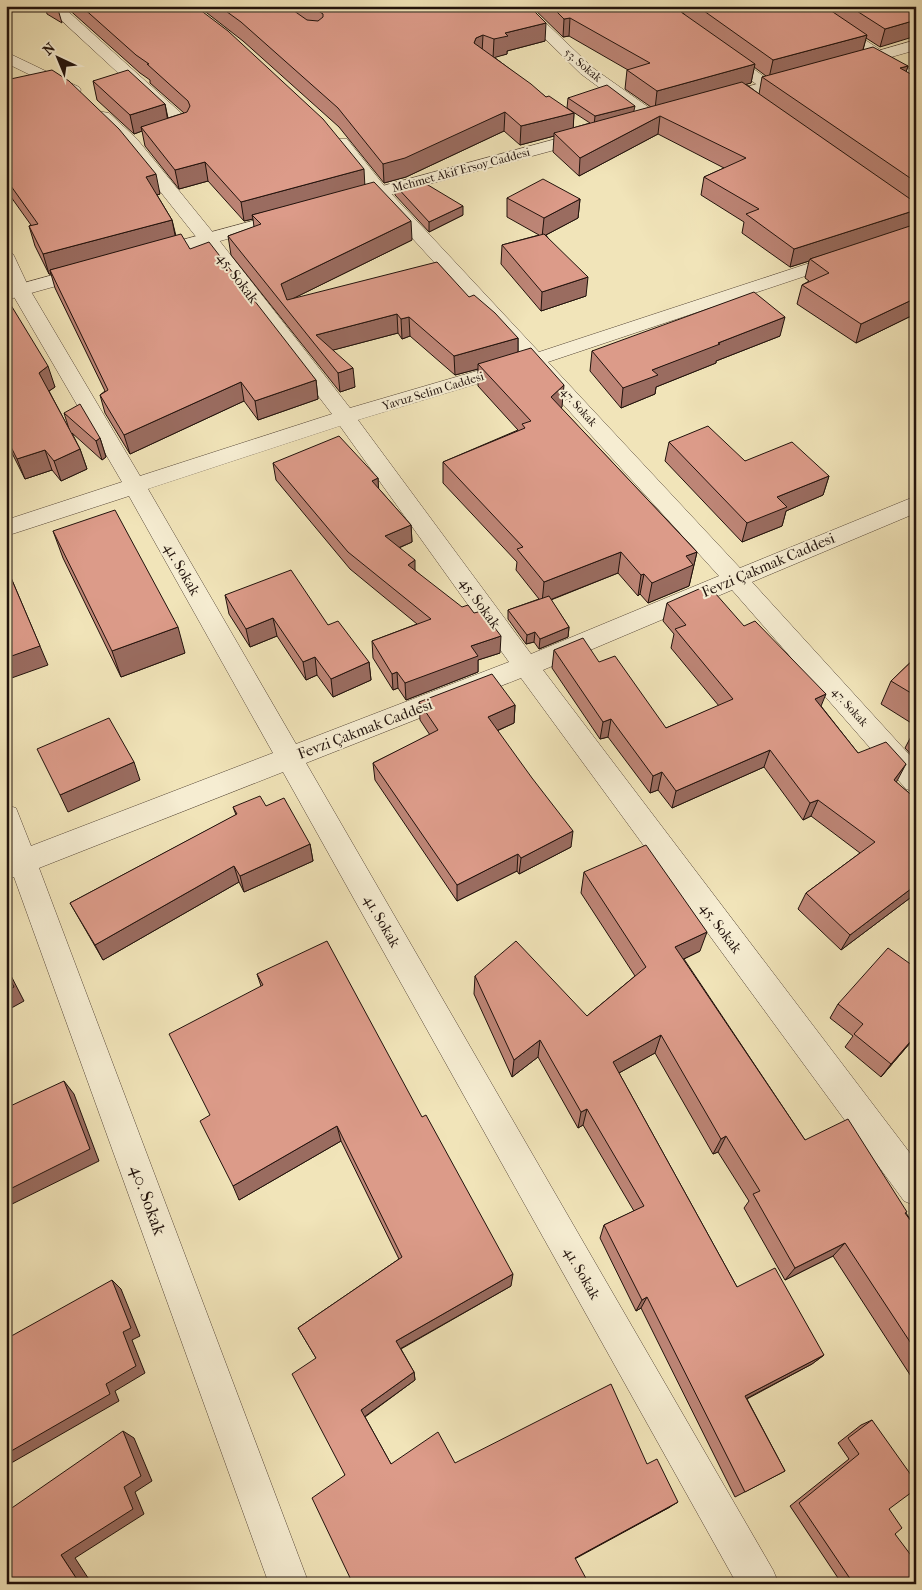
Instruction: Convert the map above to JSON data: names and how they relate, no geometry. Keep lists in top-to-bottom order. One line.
{"streets":{"street":["53. Sokak","Mehmet Akif Ersoy Caddesi","45. Sokak","Yavuz Selim Caddesi","47. Sokak","Fevzi Çakmak Caddesi","41. Sokak","40. Sokak"]},"crossings":[["Mehmet Akif Ersoy Caddesi","47. Sokak"],["45. Sokak","Yavuz Selim Caddesi"],["45. Sokak","Fevzi Çakmak Caddesi"],["Yavuz Selim Caddesi","47. Sokak"],["Yavuz Selim Caddesi","41. Sokak"],["47. Sokak","Fevzi Çakmak Caddesi"],["Fevzi Çakmak Caddesi","41. Sokak"],["Fevzi Çakmak Caddesi","40. Sokak"]],"north":"top left"}
